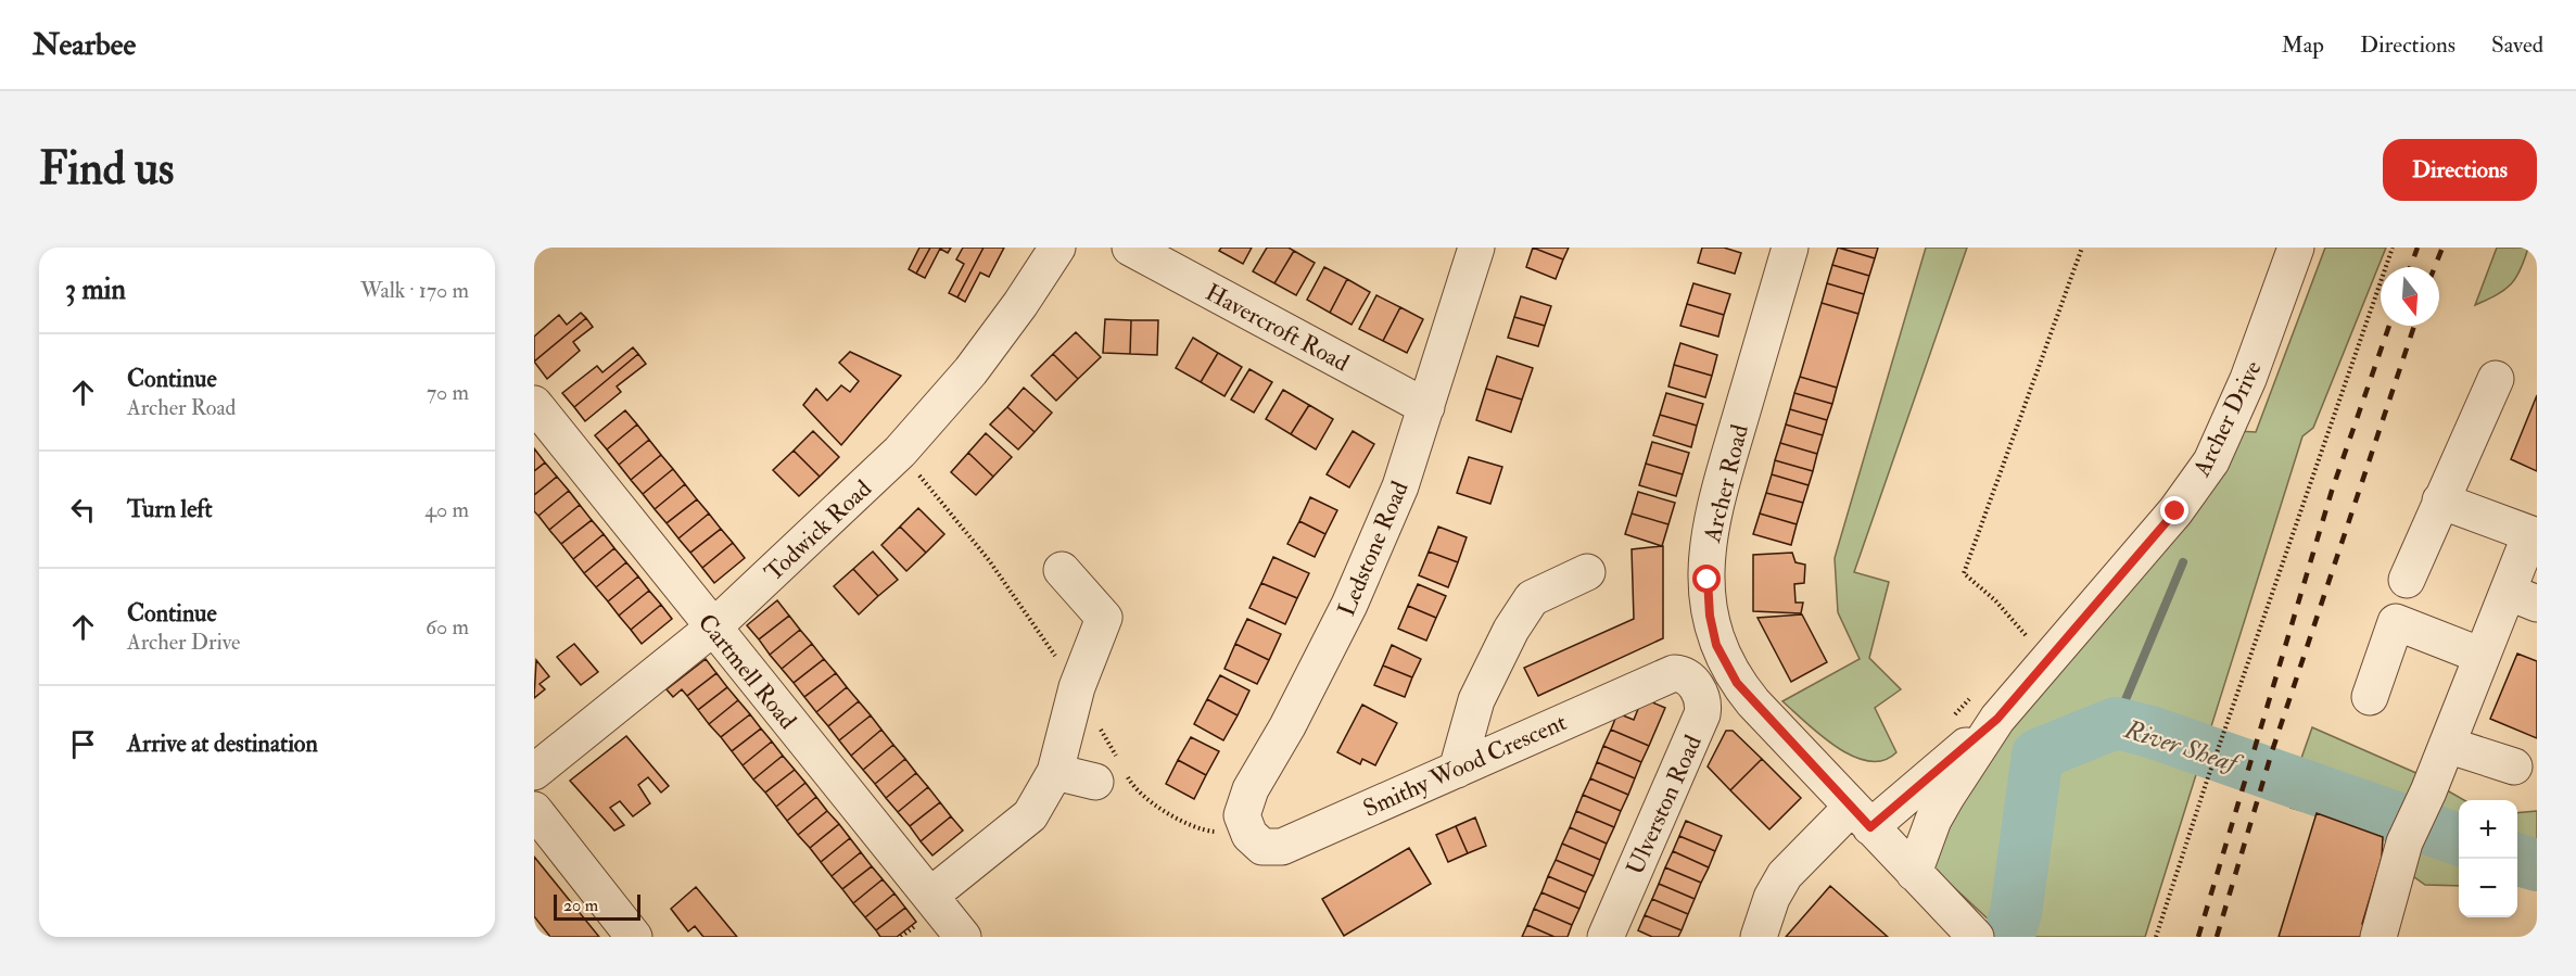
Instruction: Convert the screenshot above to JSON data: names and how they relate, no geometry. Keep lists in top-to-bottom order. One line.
{"streets":{"street":["Havercroft Road","Archer Drive","Archer Road","Todwick Road","Ledstone Road","Cartmell Road","Smithy Wood Crescent","Ulverston Road"]},"crossings":[["Havercroft Road","Ledstone Road"],["Todwick Road","Cartmell Road"],["Ledstone Road","Smithy Wood Crescent"],["Smithy Wood Crescent","Ulverston Road"]],"water":["River Sheaf"],"scale_bar":"20 m","north":"bottom","page":{"header":"Nearbee","nav":["Map","Directions","Saved"],"buttons":"Directions","title":"Find us","heading":["3 min","Walk · 170 m"],"list":[["Continue","Archer Road","70 m"],["Turn left","40 m"],["Continue","Archer Drive","60 m"],"Arrive at destination"],"map_buttons":["+","−"],"scale":"20 m"}}
